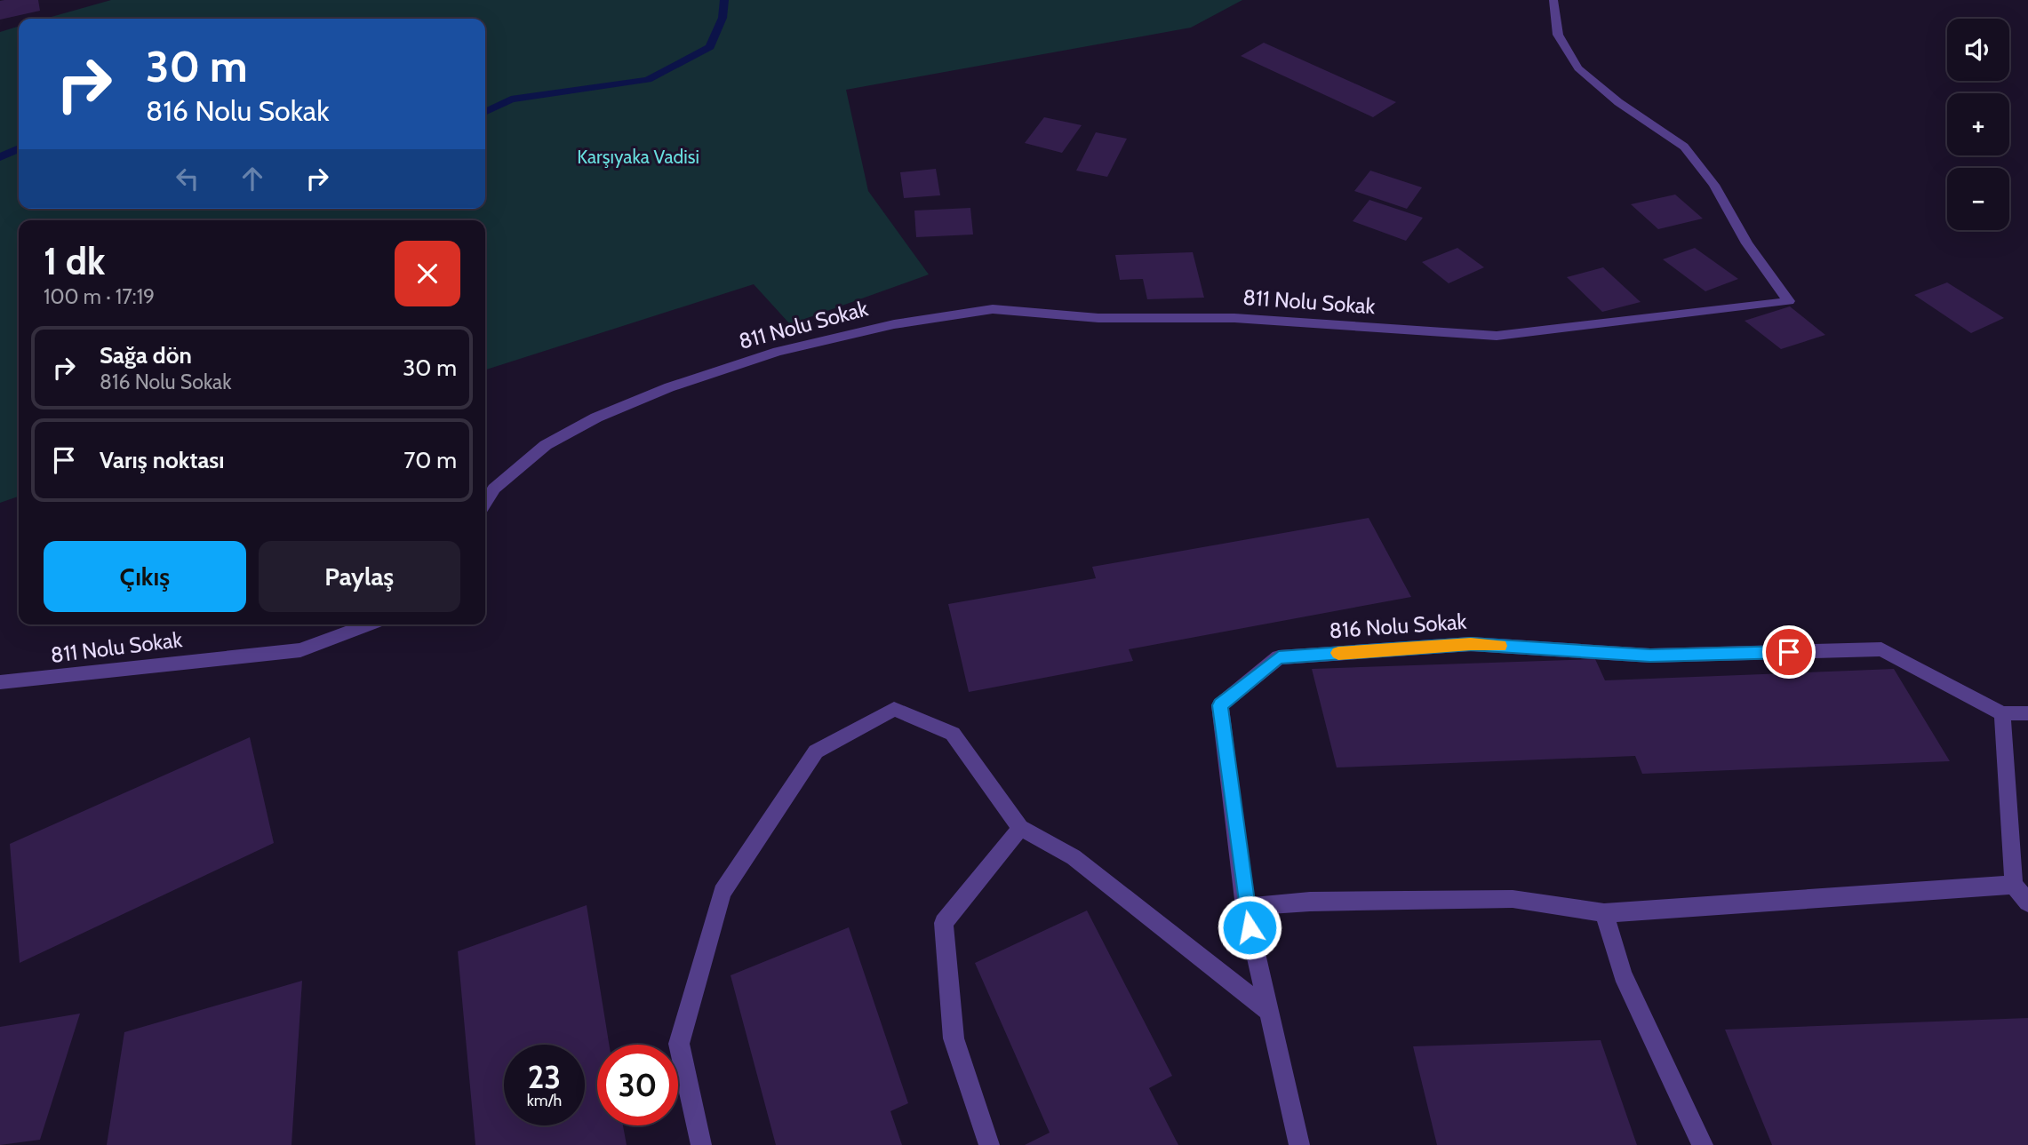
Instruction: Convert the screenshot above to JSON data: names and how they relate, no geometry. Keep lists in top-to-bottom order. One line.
{"streets":{"street":["811 Nolu Sokak","816 Nolu Sokak"]},"parks":["Karşıyaka Vadisi"],"page":{"map_buttons":["+","−"],"turn":["30 m","816 Nolu Sokak"],"heading":["1 dk","100 m · 17:19"],"list":[{"name":"Sağa dön","note":"816 Nolu Sokak","value":"30 m"},{"name":"Varış noktası","value":"70 m"}],"buttons":["Çıkış","Paylaş"],"speed":"23 km/h","limit":"30"}}
